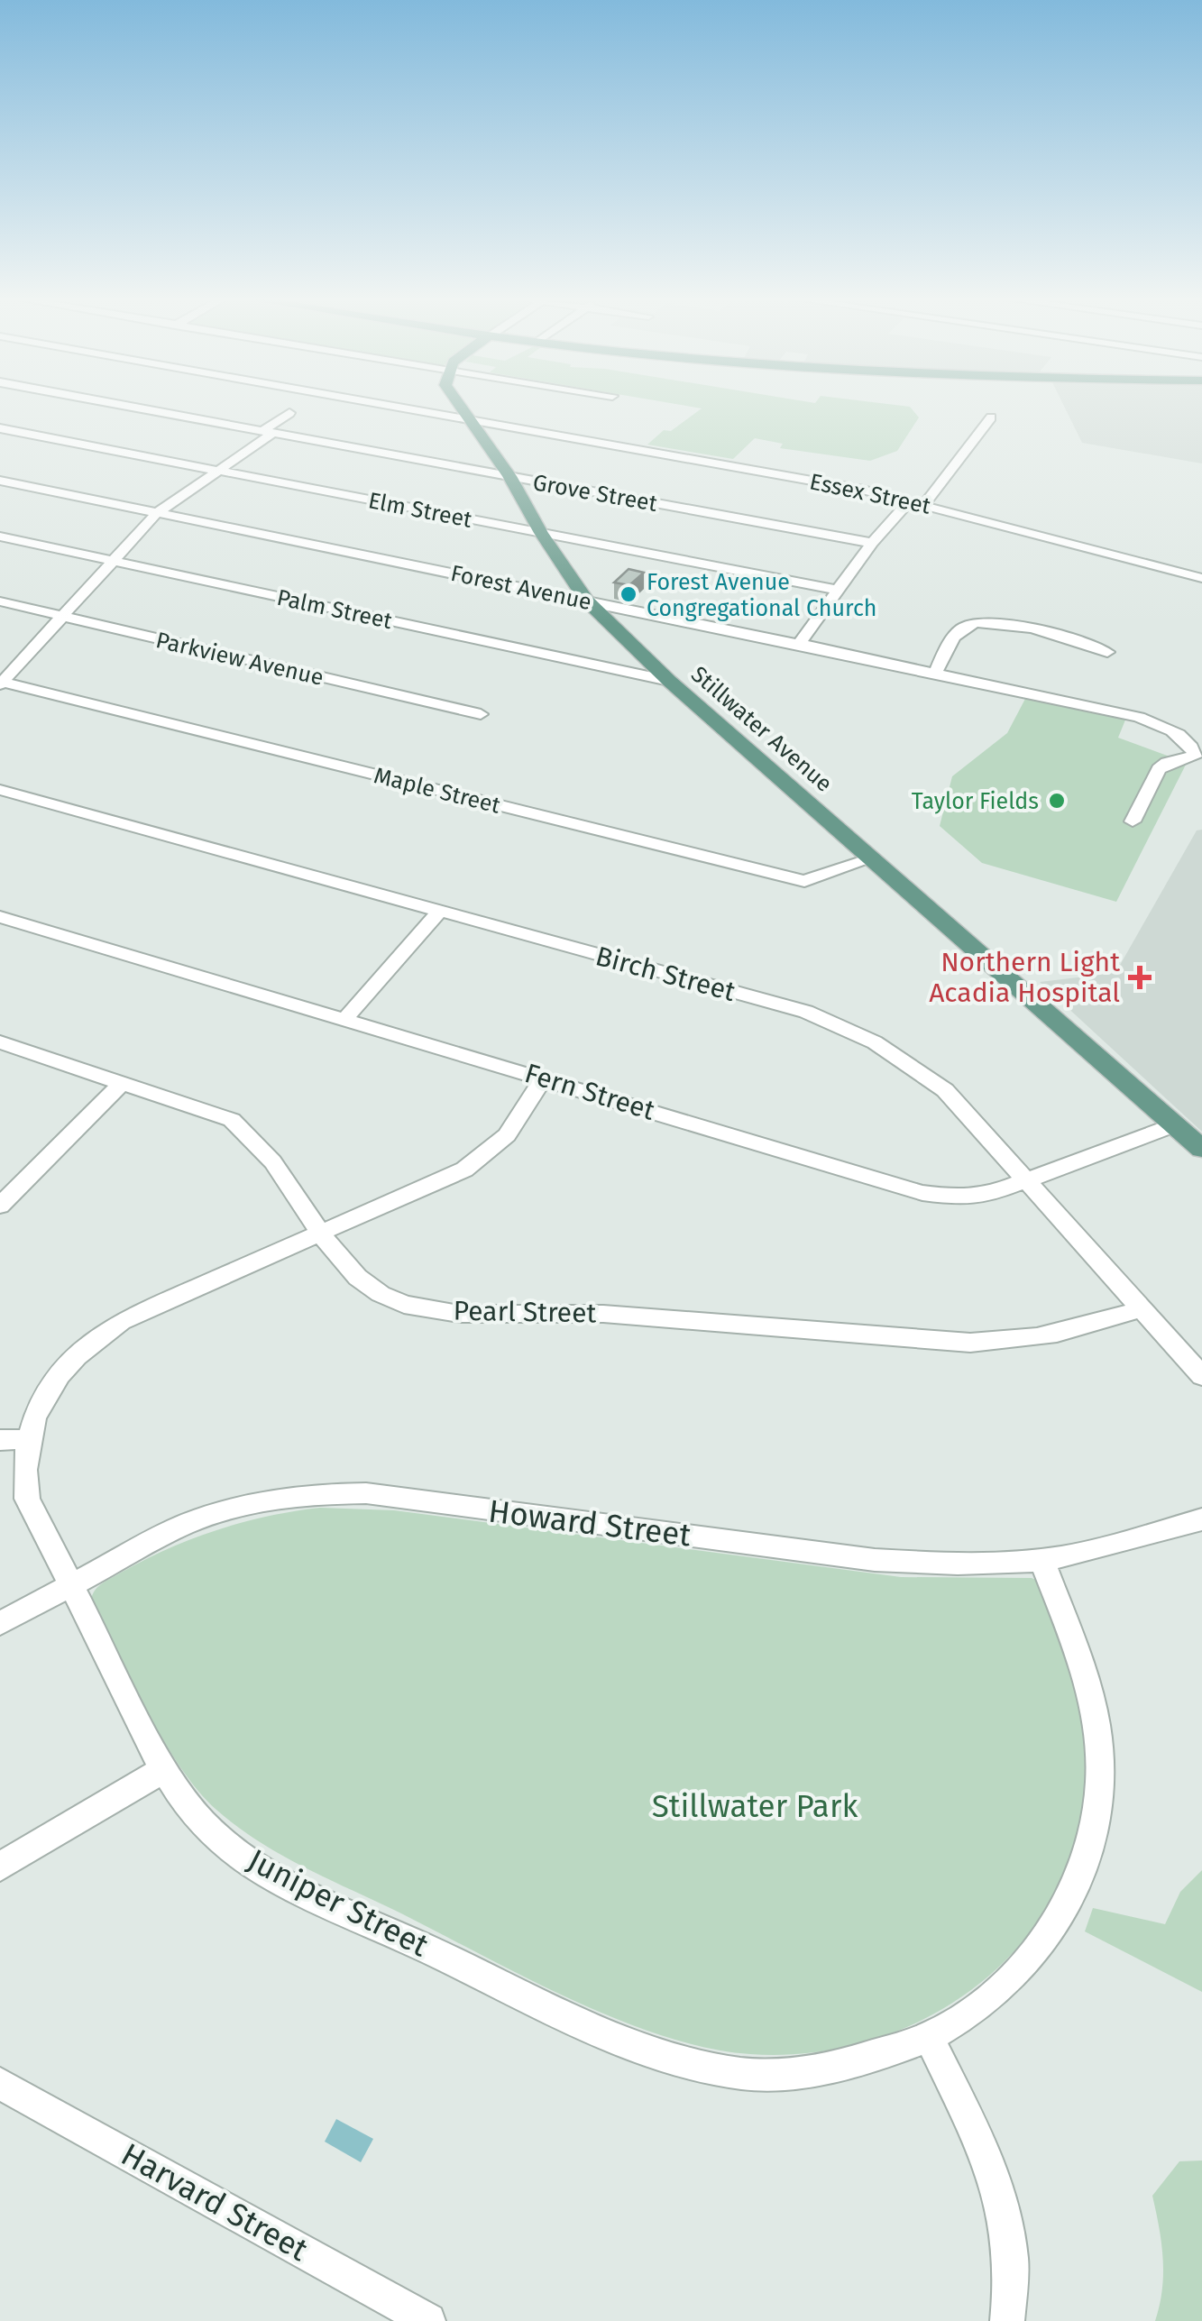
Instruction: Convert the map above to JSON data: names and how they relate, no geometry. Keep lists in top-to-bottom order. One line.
{"streets":{"main road":["Stillwater Avenue"],"street":["Grove Street","Essex Street","Elm Street","Forest Avenue","Palm Street","Parkview Avenue","Maple Street","Birch Street","Fern Street","Pearl Street","Howard Street","Juniper Street","Harvard Street"]},"crossings":[["Grove Street","Stillwater Avenue"],["Essex Street","Stillwater Avenue"],["Elm Street","Stillwater Avenue"],["Forest Avenue","Stillwater Avenue"],["Palm Street","Stillwater Avenue"],["Stillwater Avenue","Maple Street"],["Stillwater Avenue","Fern Street"],["Birch Street","Fern Street"],["Birch Street","Pearl Street"],["Fern Street","Juniper Street"],["Pearl Street","Juniper Street"],["Howard Street","Juniper Street"]],"parks":["Stillwater Park"],"places":{"other":["Forest Avenue Congregational Church","Taylor Fields"],"health":["Northern Light Acadia Hospital"]}}
